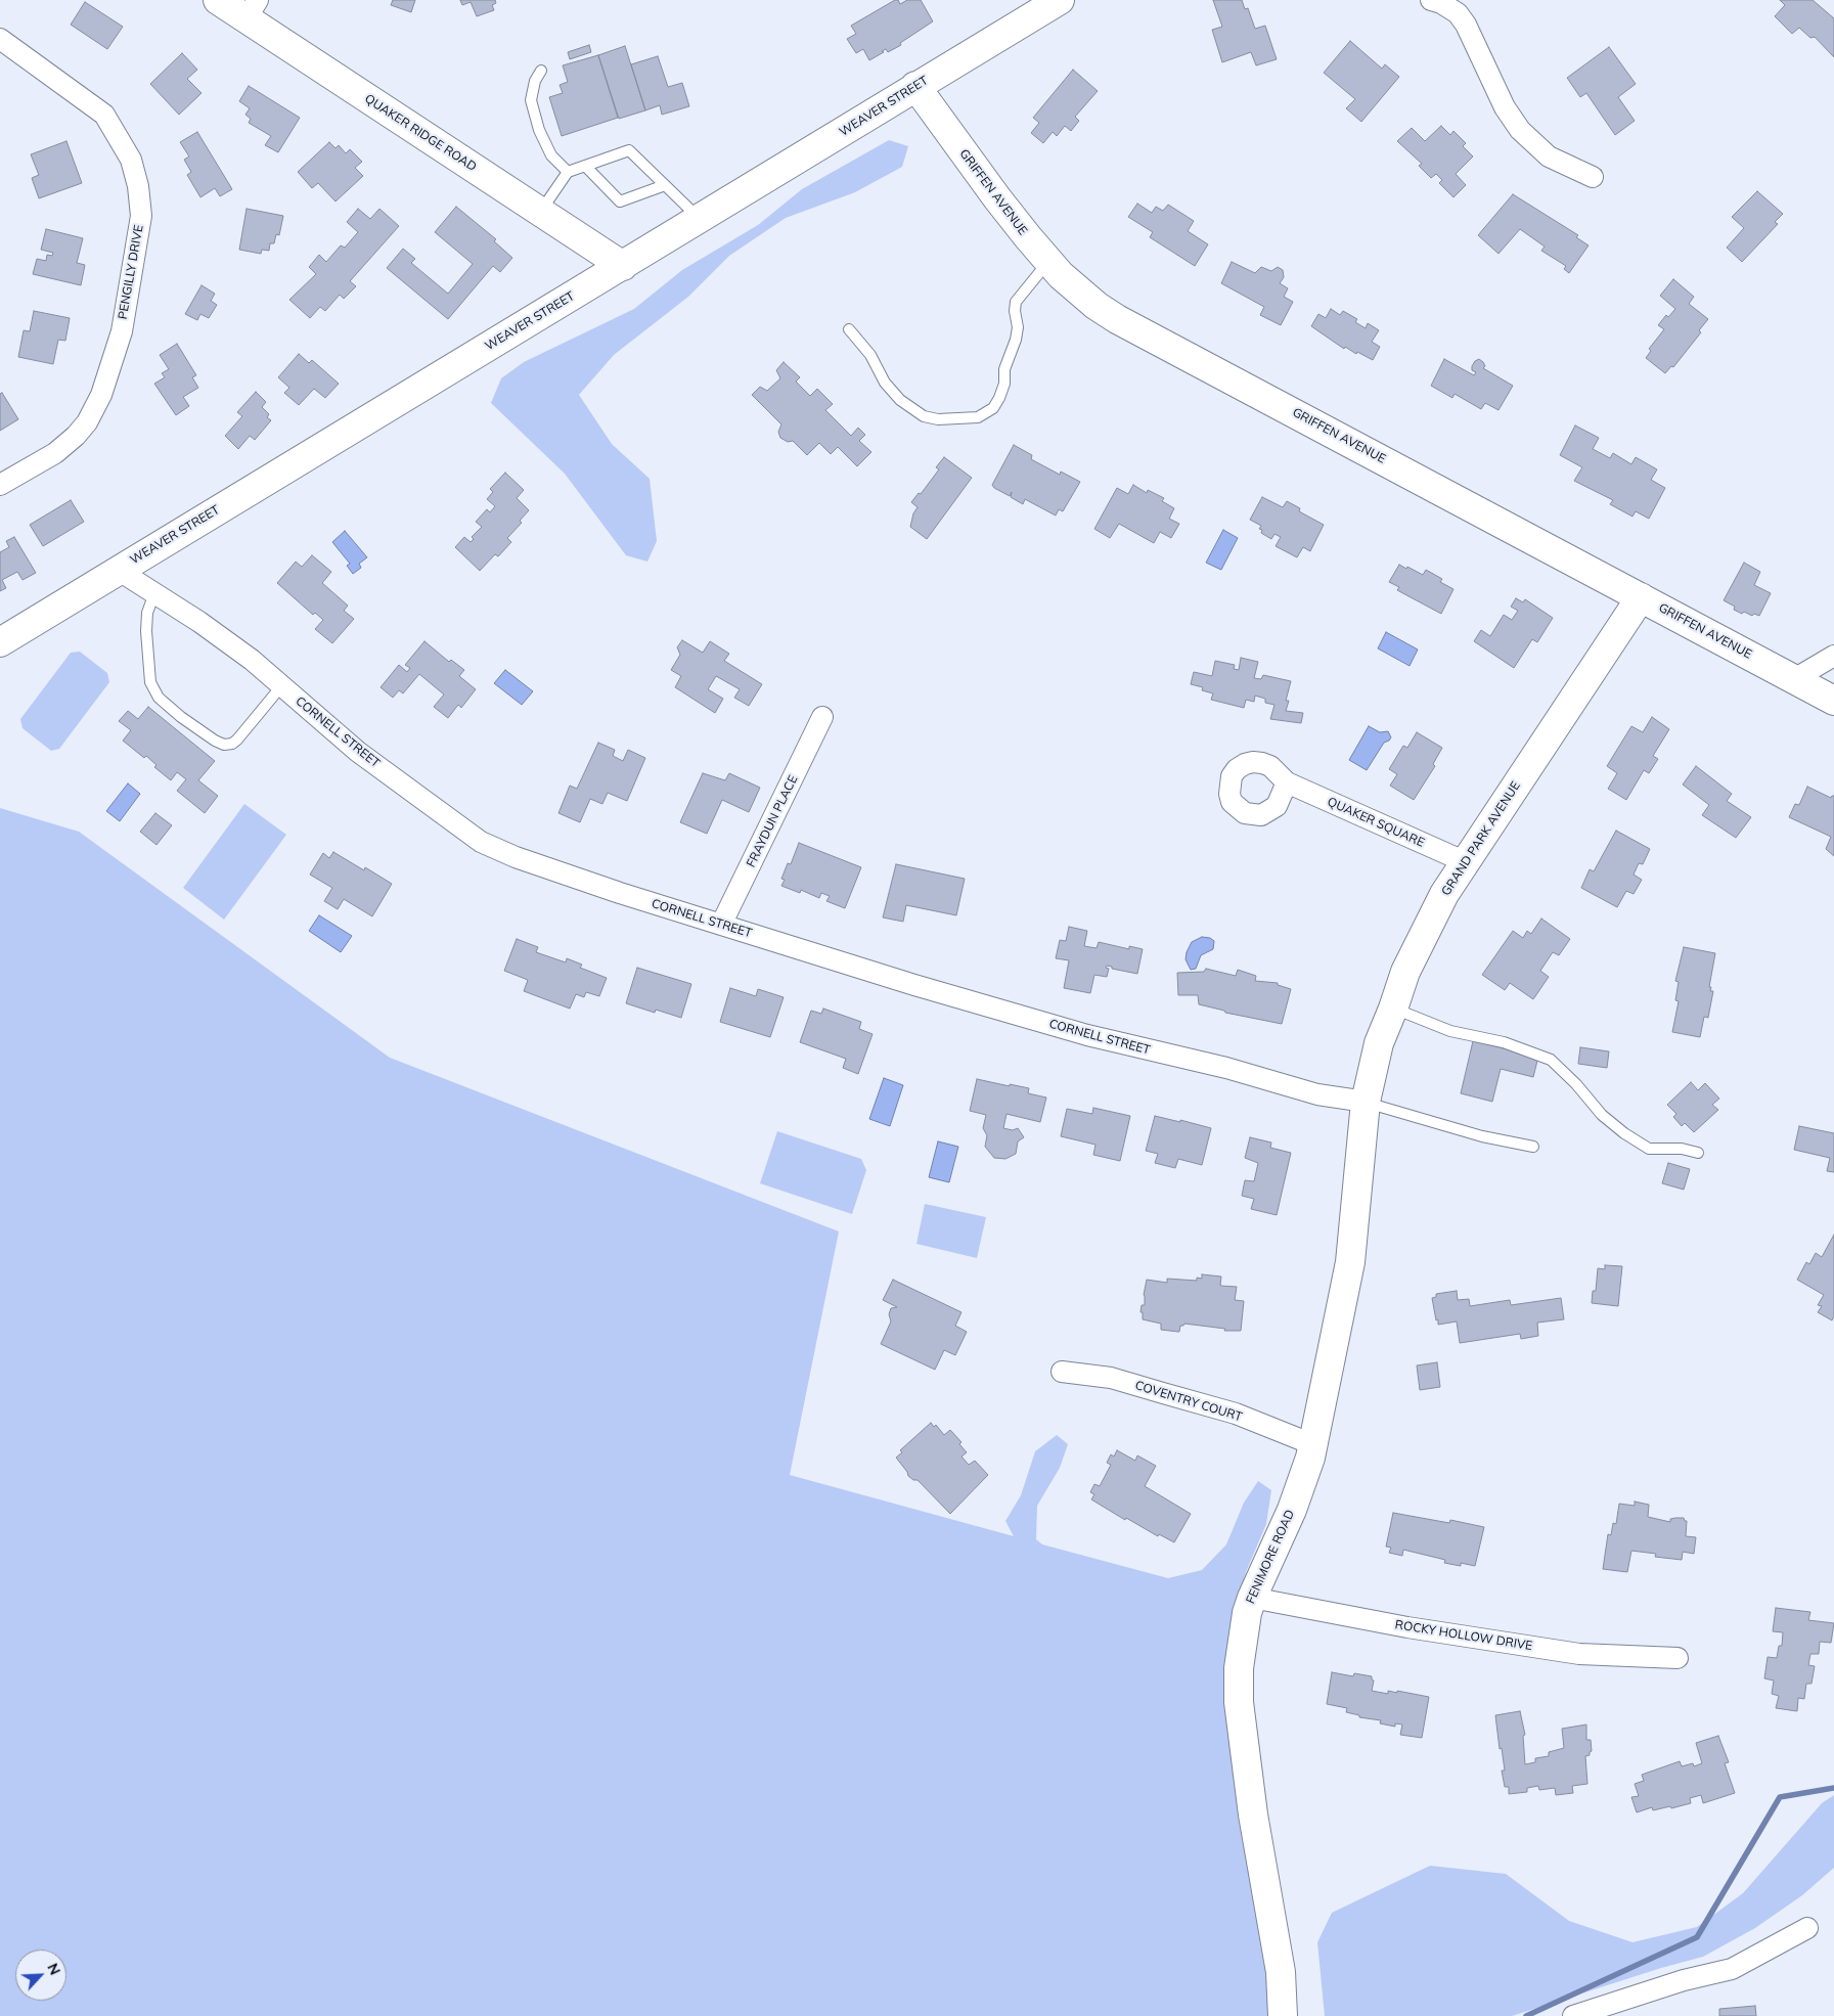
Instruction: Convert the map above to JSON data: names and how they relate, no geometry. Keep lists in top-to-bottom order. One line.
{"streets":{"street":["WEAVER STREET","QUAKER RIDGE ROAD","GRIFFEN AVENUE","PENGILLY DRIVE","CORNELL STREET","FRAYDUN PLACE","QUAKER SQUARE","GRAND PARK AVENUE","COVENTRY COURT","FENIMORE ROAD","ROCKY HOLLOW DRIVE"]},"crossings":[["WEAVER STREET","QUAKER RIDGE ROAD"],["WEAVER STREET","GRIFFEN AVENUE"],["WEAVER STREET","CORNELL STREET"],["GRIFFEN AVENUE","GRAND PARK AVENUE"],["CORNELL STREET","FRAYDUN PLACE"],["CORNELL STREET","GRAND PARK AVENUE"],["CORNELL STREET","FENIMORE ROAD"],["QUAKER SQUARE","GRAND PARK AVENUE"],["GRAND PARK AVENUE","FENIMORE ROAD"],["COVENTRY COURT","FENIMORE ROAD"],["FENIMORE ROAD","ROCKY HOLLOW DRIVE"]],"north":"top right"}
